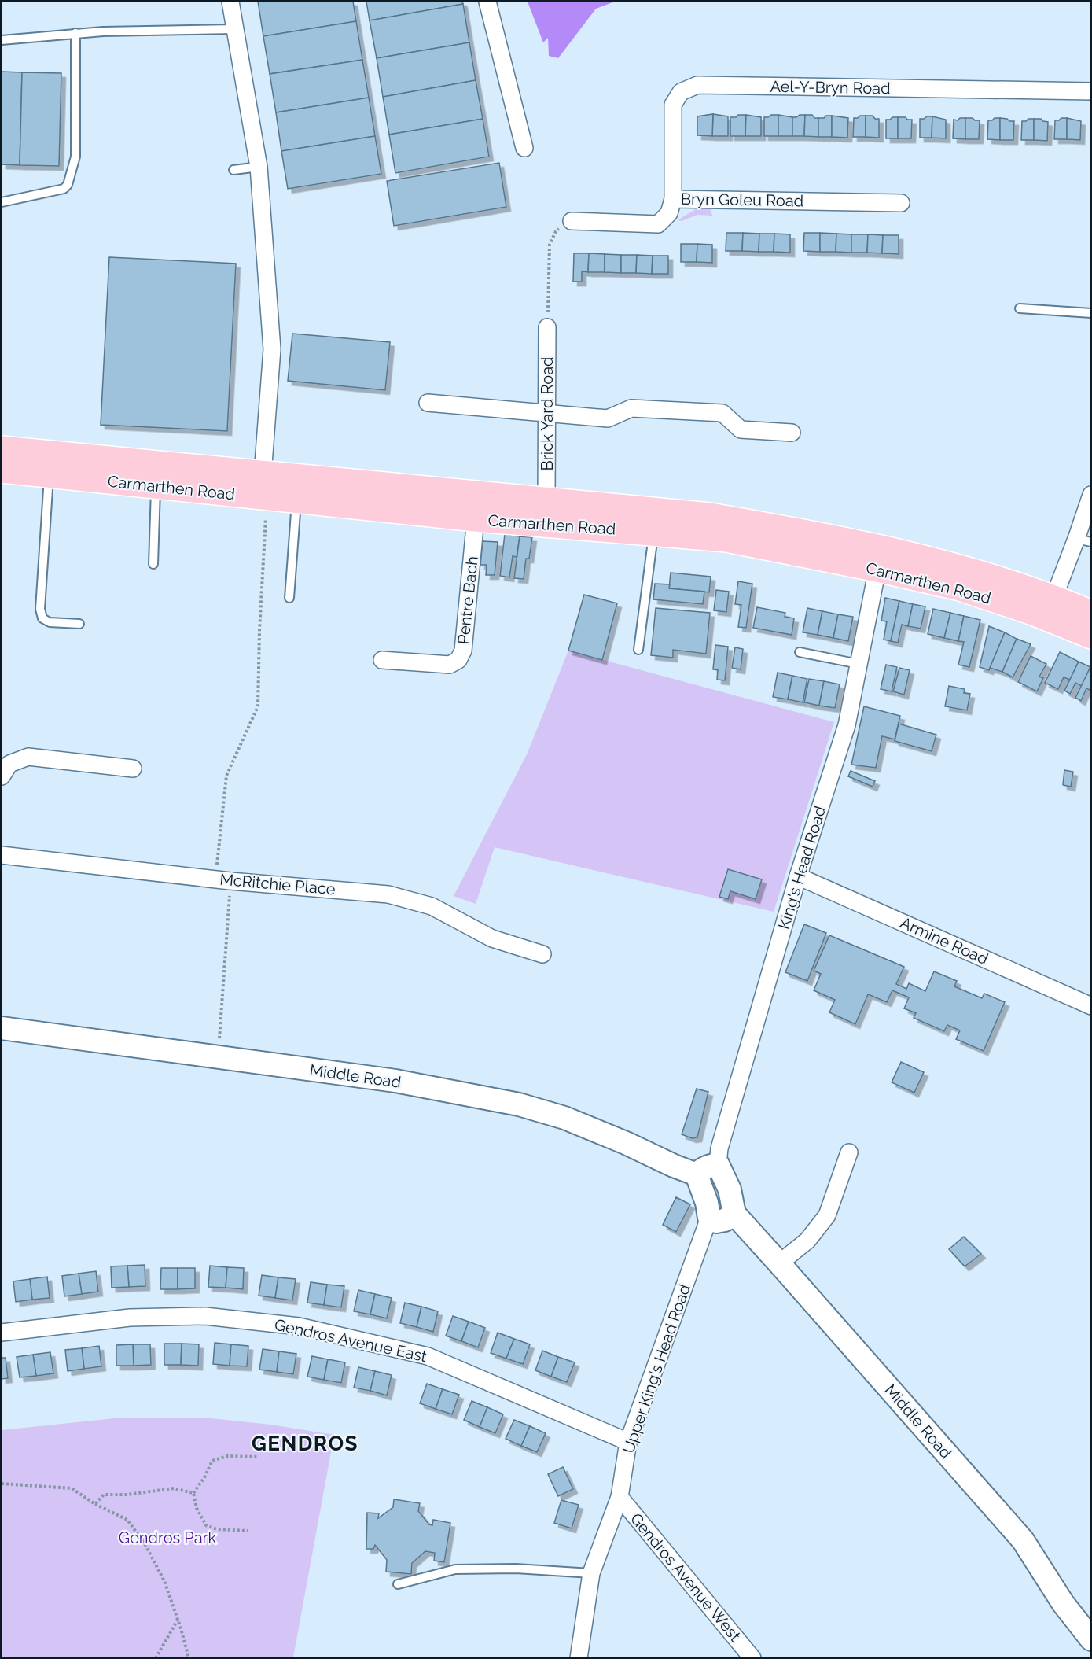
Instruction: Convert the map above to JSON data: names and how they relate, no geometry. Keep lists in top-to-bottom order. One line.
{"streets":{"main road":["Carmarthen Road"],"street":["Ael-Y-Bryn Road","Bryn Goleu Road","Brick Yard Road","Pentre Bach","King's Head Road","McRitchie Place","Armine Road","Middle Road","Gendros Avenue East","Upper King's Head Road","Gendros Avenue West"]},"crossings":[["Ael-Y-Bryn Road","Bryn Goleu Road"],["Brick Yard Road","Carmarthen Road"],["Carmarthen Road","Pentre Bach"],["Carmarthen Road","King's Head Road"],["King's Head Road","Armine Road"],["Gendros Avenue East","Upper King's Head Road"],["Upper King's Head Road","Gendros Avenue West"]],"districts":["GENDROS"],"parks":["Gendros Park"]}
